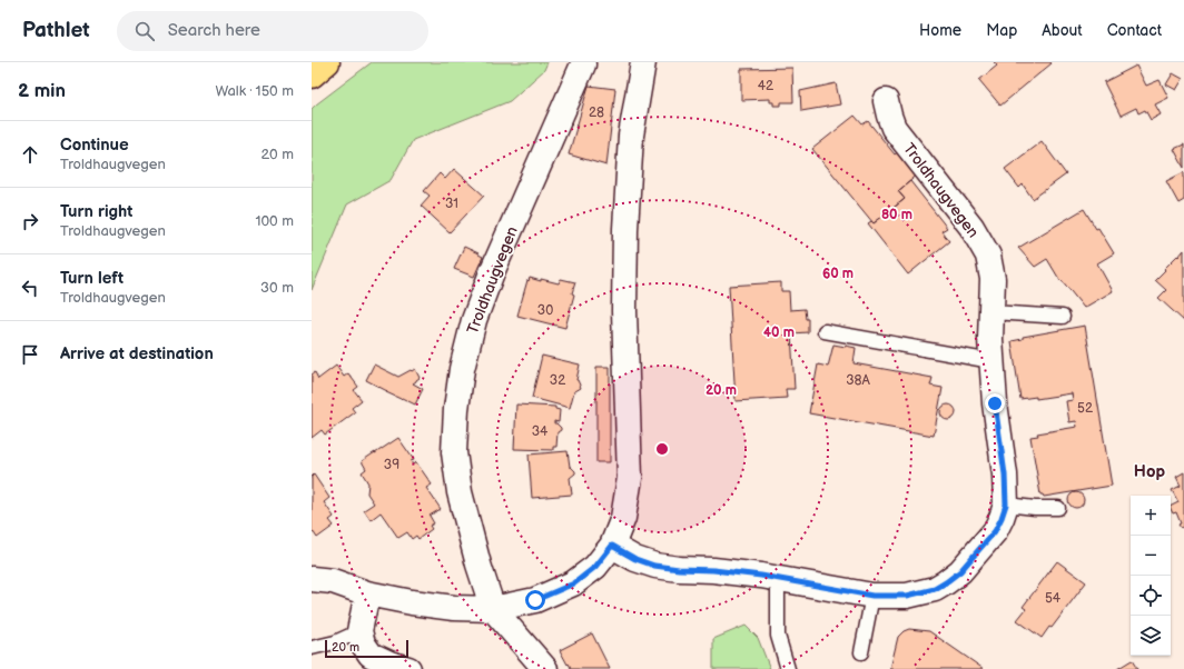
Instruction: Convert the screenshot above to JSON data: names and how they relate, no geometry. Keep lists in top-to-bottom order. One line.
{"streets":{"street":["Troldhaugvegen"]},"districts":["Hop"],"house_numbers":["42","28","31","30","32","38A","52","34","39","54"],"scale_bar":"20 m","page":{"header":"Pathlet","search":"Search here","nav":["Home","Map","About","Contact"],"heading":["2 min","Walk · 150 m"],"list":[["Continue","Troldhaugvegen","20 m"],["Turn right","Troldhaugvegen","100 m"],["Turn left","Troldhaugvegen","30 m"],"Arrive at destination"],"map_buttons":["+","−"],"scale":"20 m"},"rings":["80 m","60 m","40 m","20 m"]}
